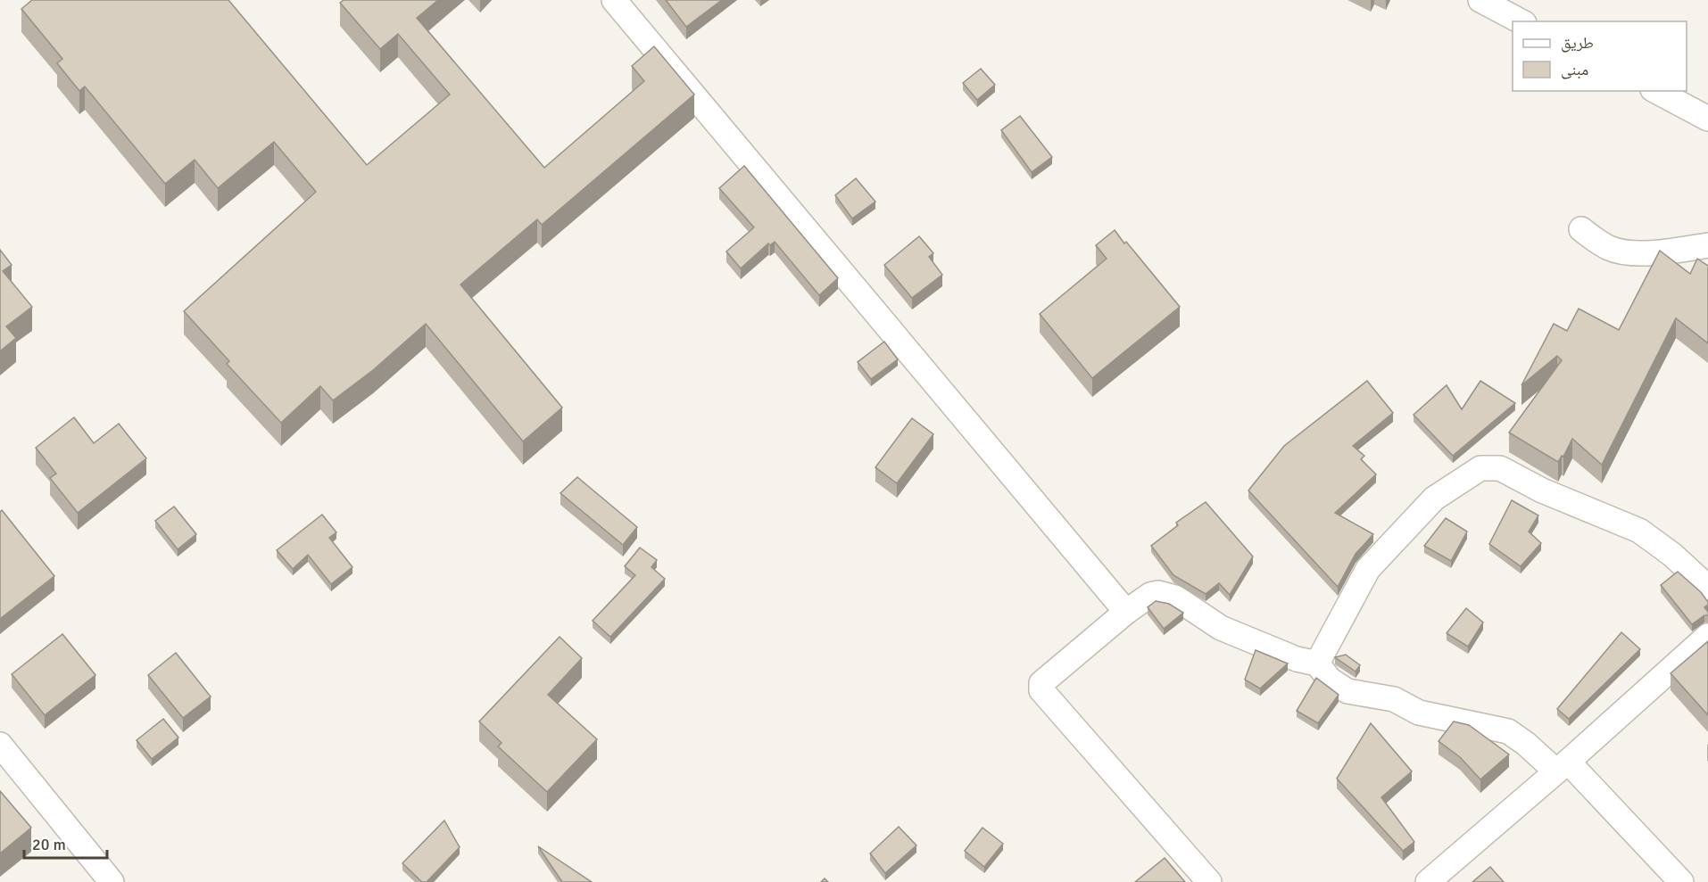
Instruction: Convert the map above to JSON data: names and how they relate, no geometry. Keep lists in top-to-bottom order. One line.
{"legend":["طريق","مبنى"],"scale_bar":"20 m"}
